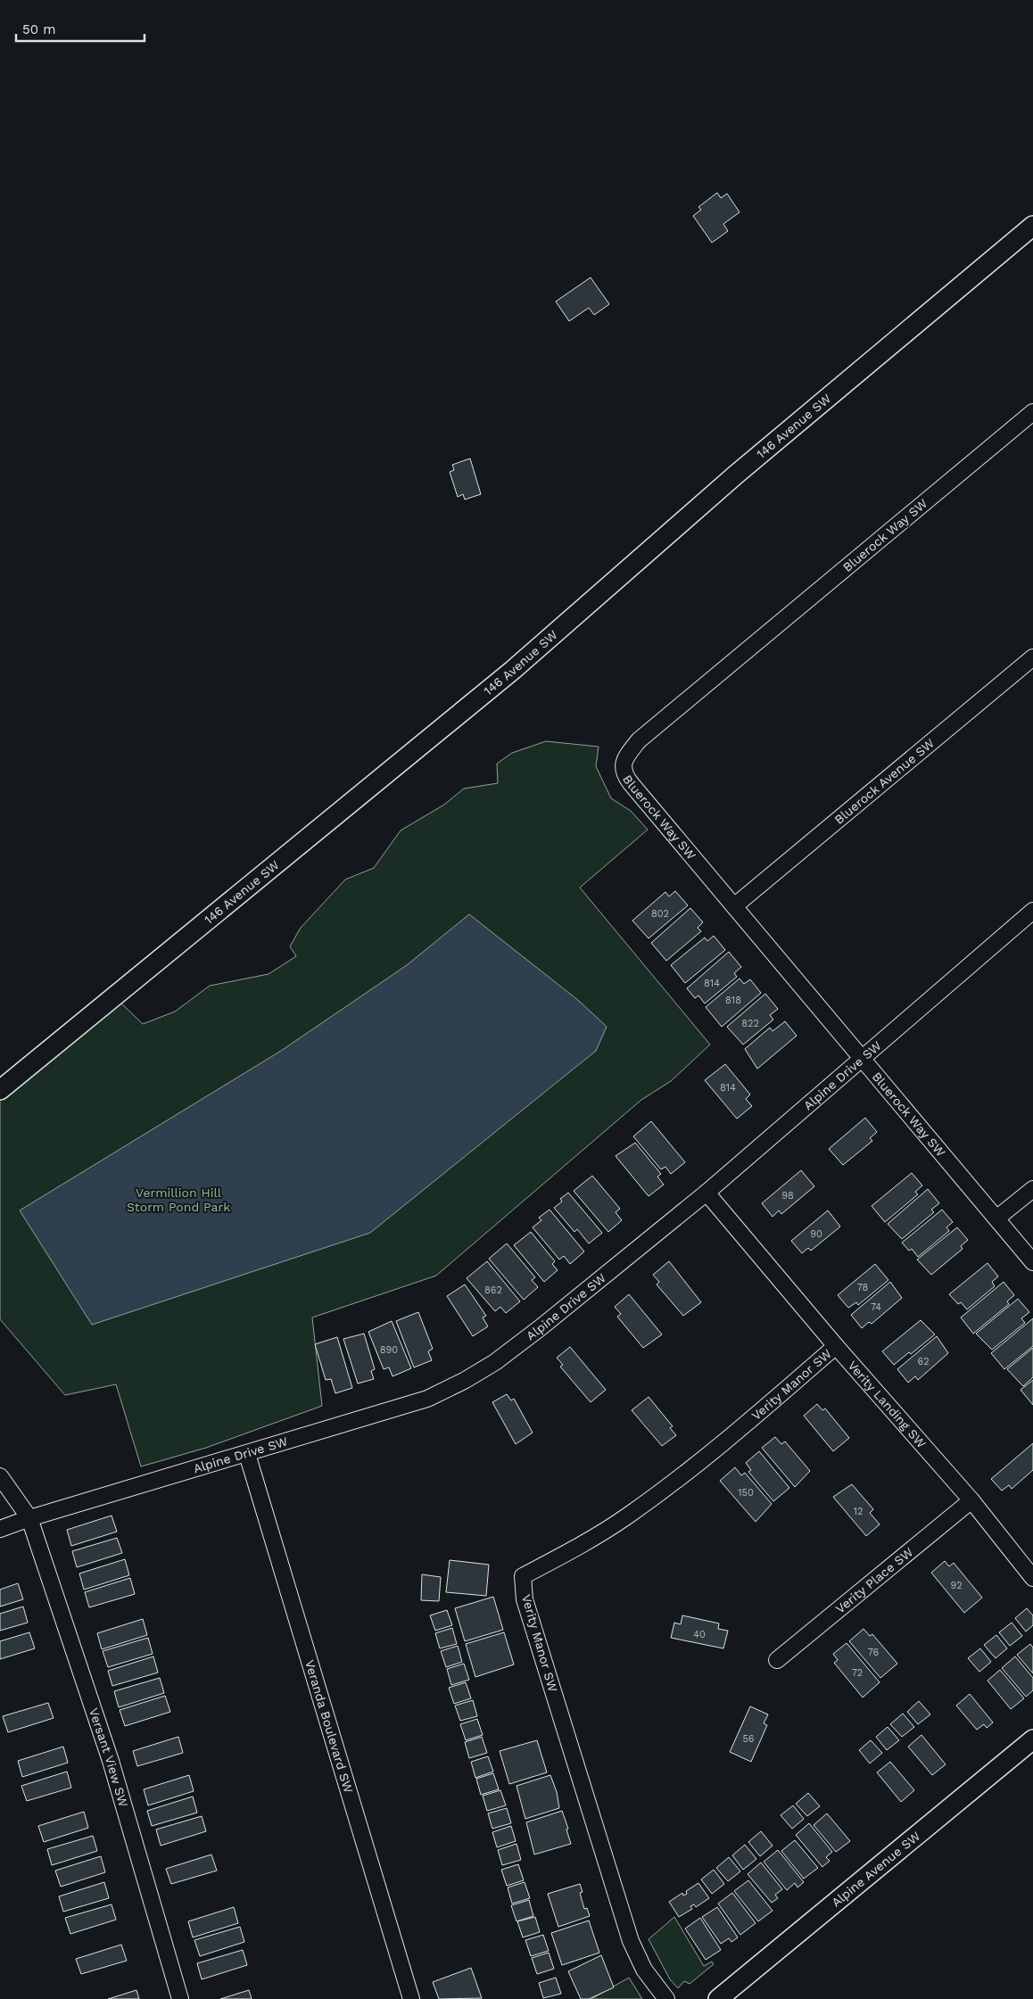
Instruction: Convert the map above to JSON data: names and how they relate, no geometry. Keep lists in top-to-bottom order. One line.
{"streets":{"street":["146 Avenue SW","Bluerock Way SW","Bluerock Avenue SW","Alpine Drive SW","Verity Manor SW","Verity Landing SW","Verity Place SW","Veranda Boulevard SW","Versant View SW","Alpine Avenue SW"]},"crossings":[["Bluerock Way SW","Bluerock Avenue SW"],["Bluerock Way SW","Alpine Drive SW"],["Alpine Drive SW","Verity Landing SW"],["Alpine Drive SW","Veranda Boulevard SW"],["Alpine Drive SW","Versant View SW"],["Verity Manor SW","Verity Landing SW"],["Verity Landing SW","Verity Place SW"]],"parks":["Vermillion Hill Storm Pond Park"],"house_numbers":["802","814","818","822","814","98","90","78","862","74","890","62","150","12","92","40","76","72","56"],"scale_bar":"50 m"}
